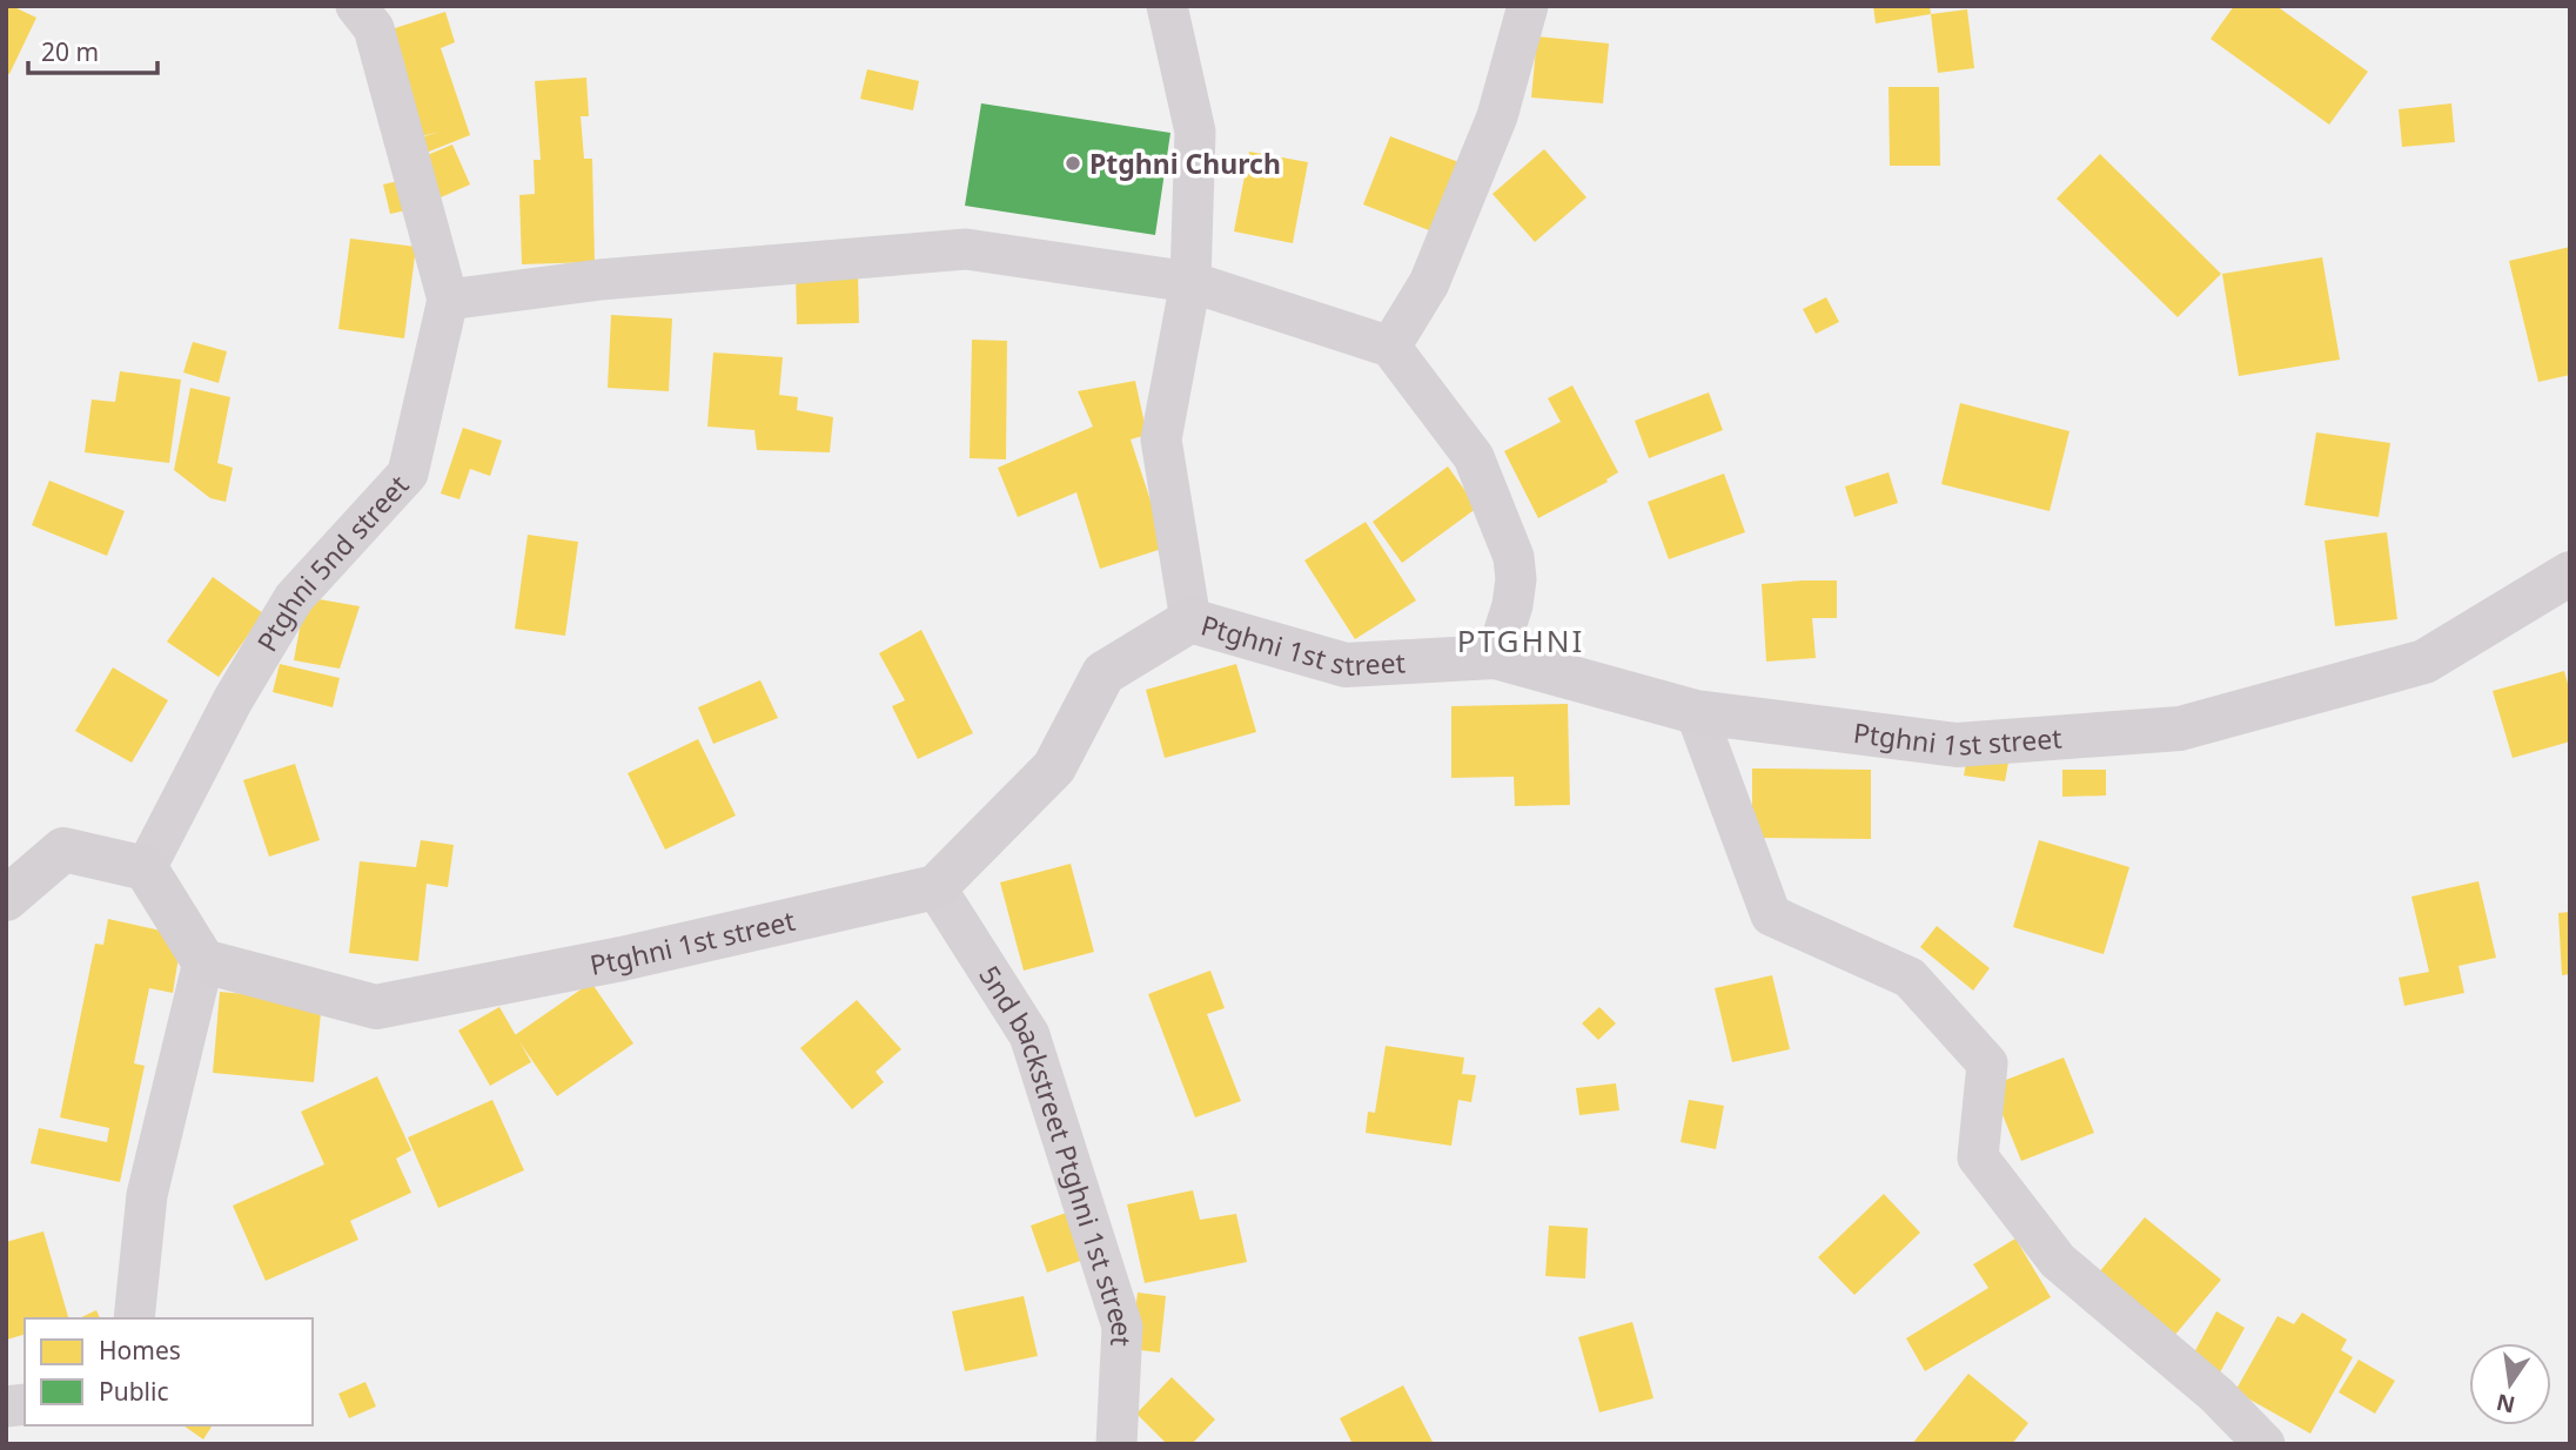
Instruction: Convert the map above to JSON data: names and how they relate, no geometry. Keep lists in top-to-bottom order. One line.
{"streets":{"street":["Ptghni 5nd street","Ptghni 1st street","5nd backstreet Ptghni 1st street"]},"crossings":[["Ptghni 1st street","5nd backstreet Ptghni 1st street"]],"districts":["PTGHNI"],"places":["Ptghni Church"],"legend":["Homes","Public"],"scale_bar":"20 m","north":"bottom"}
